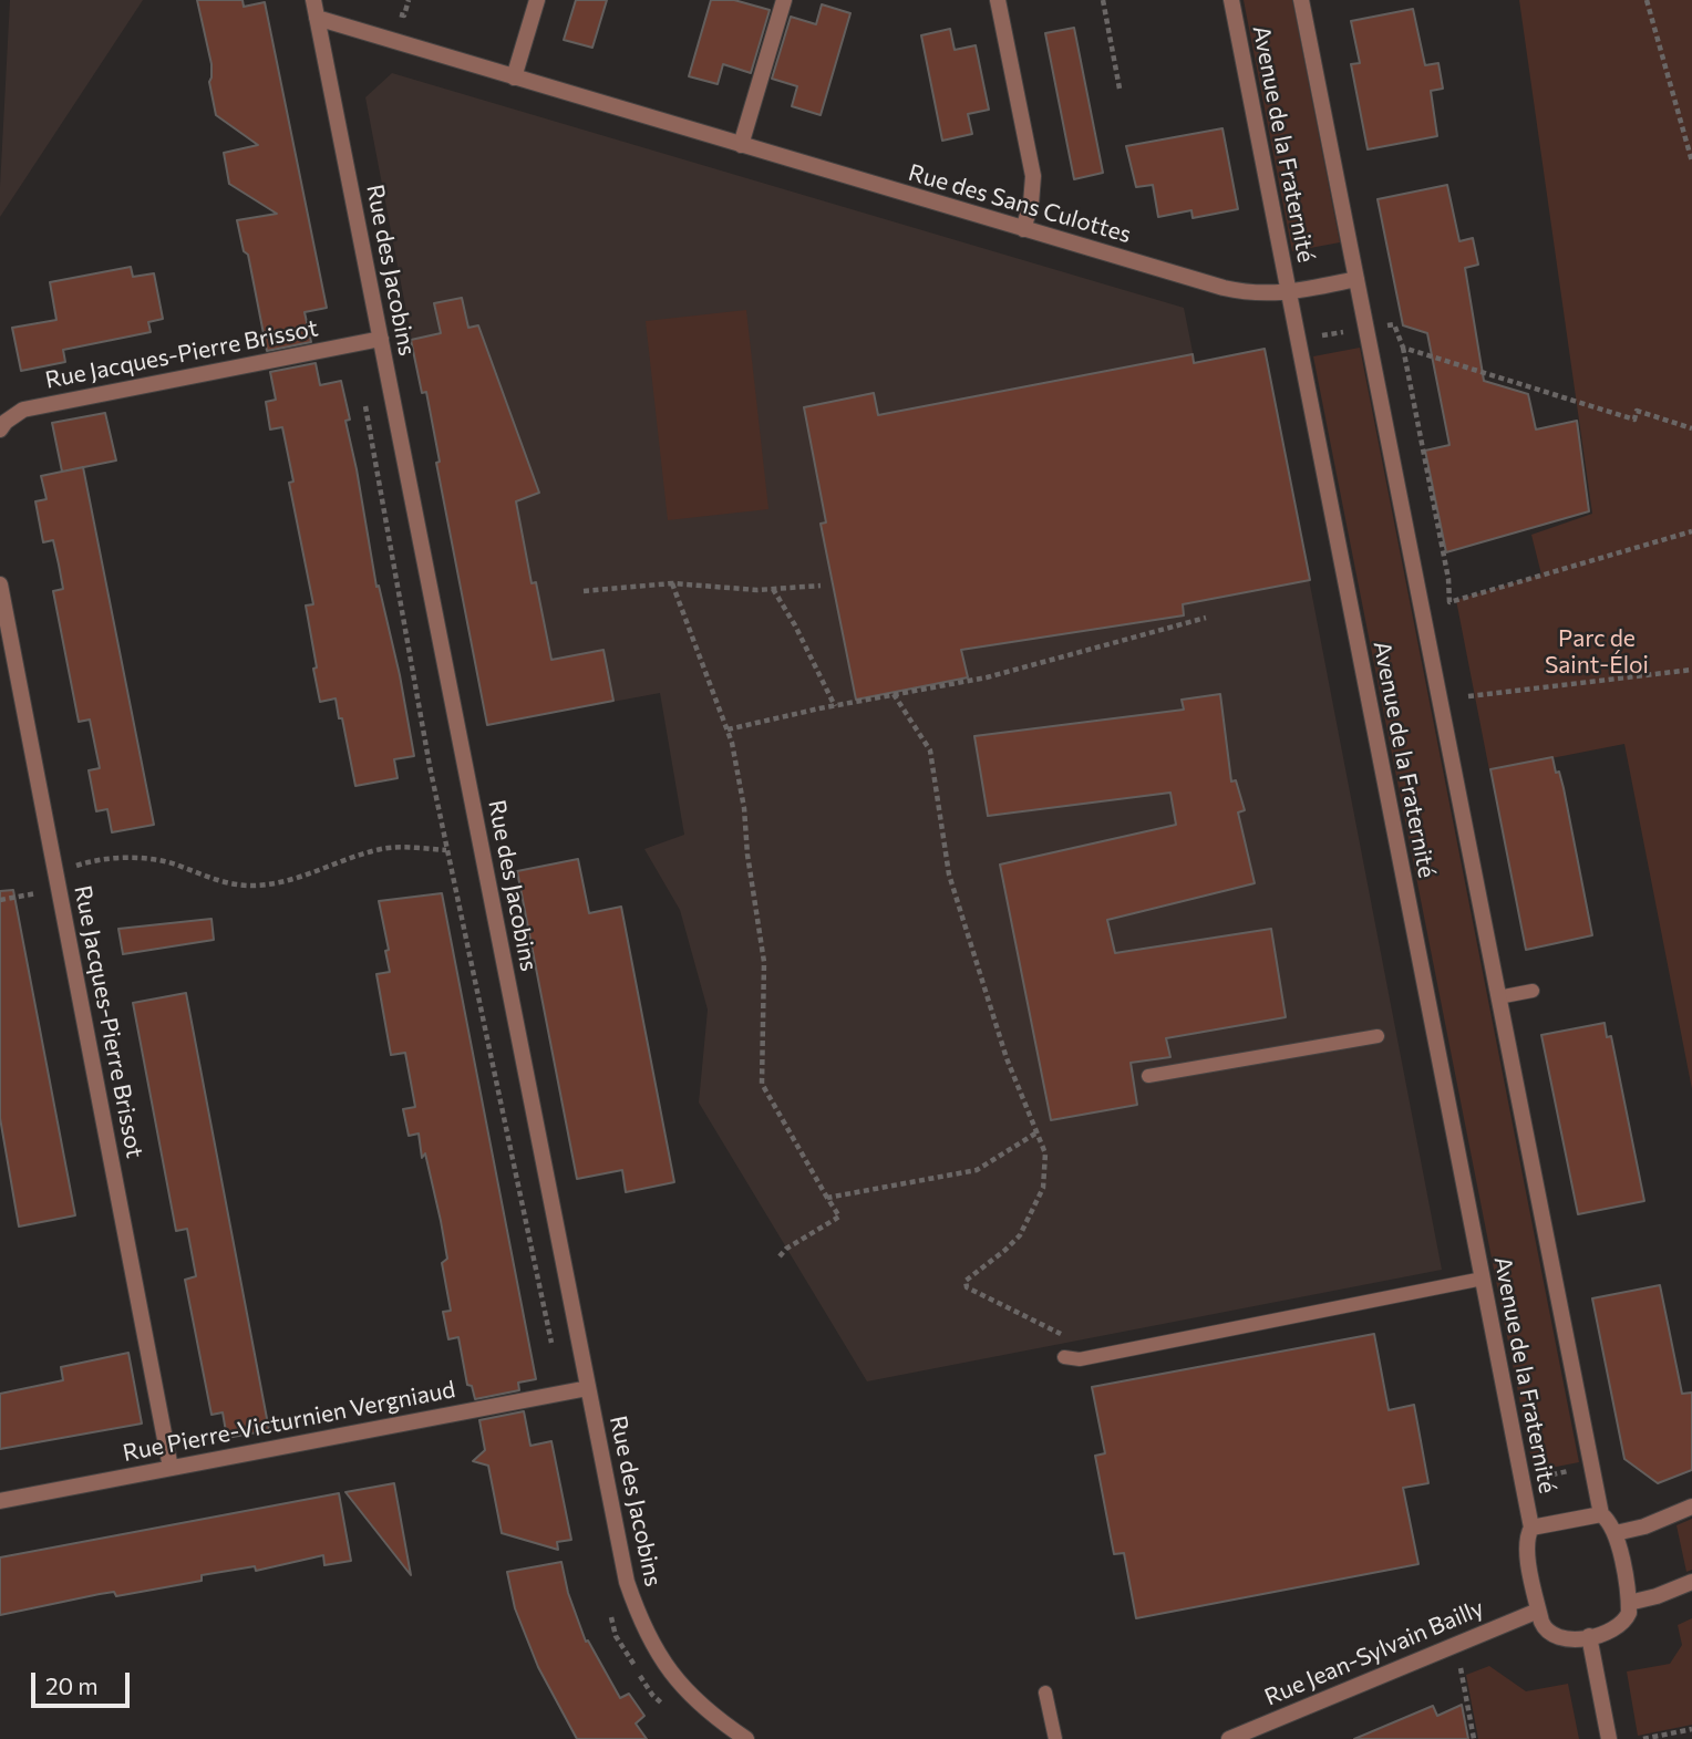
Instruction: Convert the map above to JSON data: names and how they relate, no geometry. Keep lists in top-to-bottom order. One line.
{"streets":{"street":["Avenue de la Fraternité","Rue des Sans Culottes","Rue des Jacobins","Rue Jacques-Pierre Brissot","Rue Pierre-Victurnien Vergniaud","Rue Jean-Sylvain Bailly"]},"crossings":[["Avenue de la Fraternité","Rue des Sans Culottes"],["Avenue de la Fraternité","Rue Jean-Sylvain Bailly"],["Rue des Sans Culottes","Rue des Jacobins"],["Rue des Jacobins","Rue Jacques-Pierre Brissot"],["Rue des Jacobins","Rue Pierre-Victurnien Vergniaud"],["Rue Jacques-Pierre Brissot","Rue Pierre-Victurnien Vergniaud"]],"parks":["Parc de Saint-Éloi"],"scale_bar":"20 m"}
